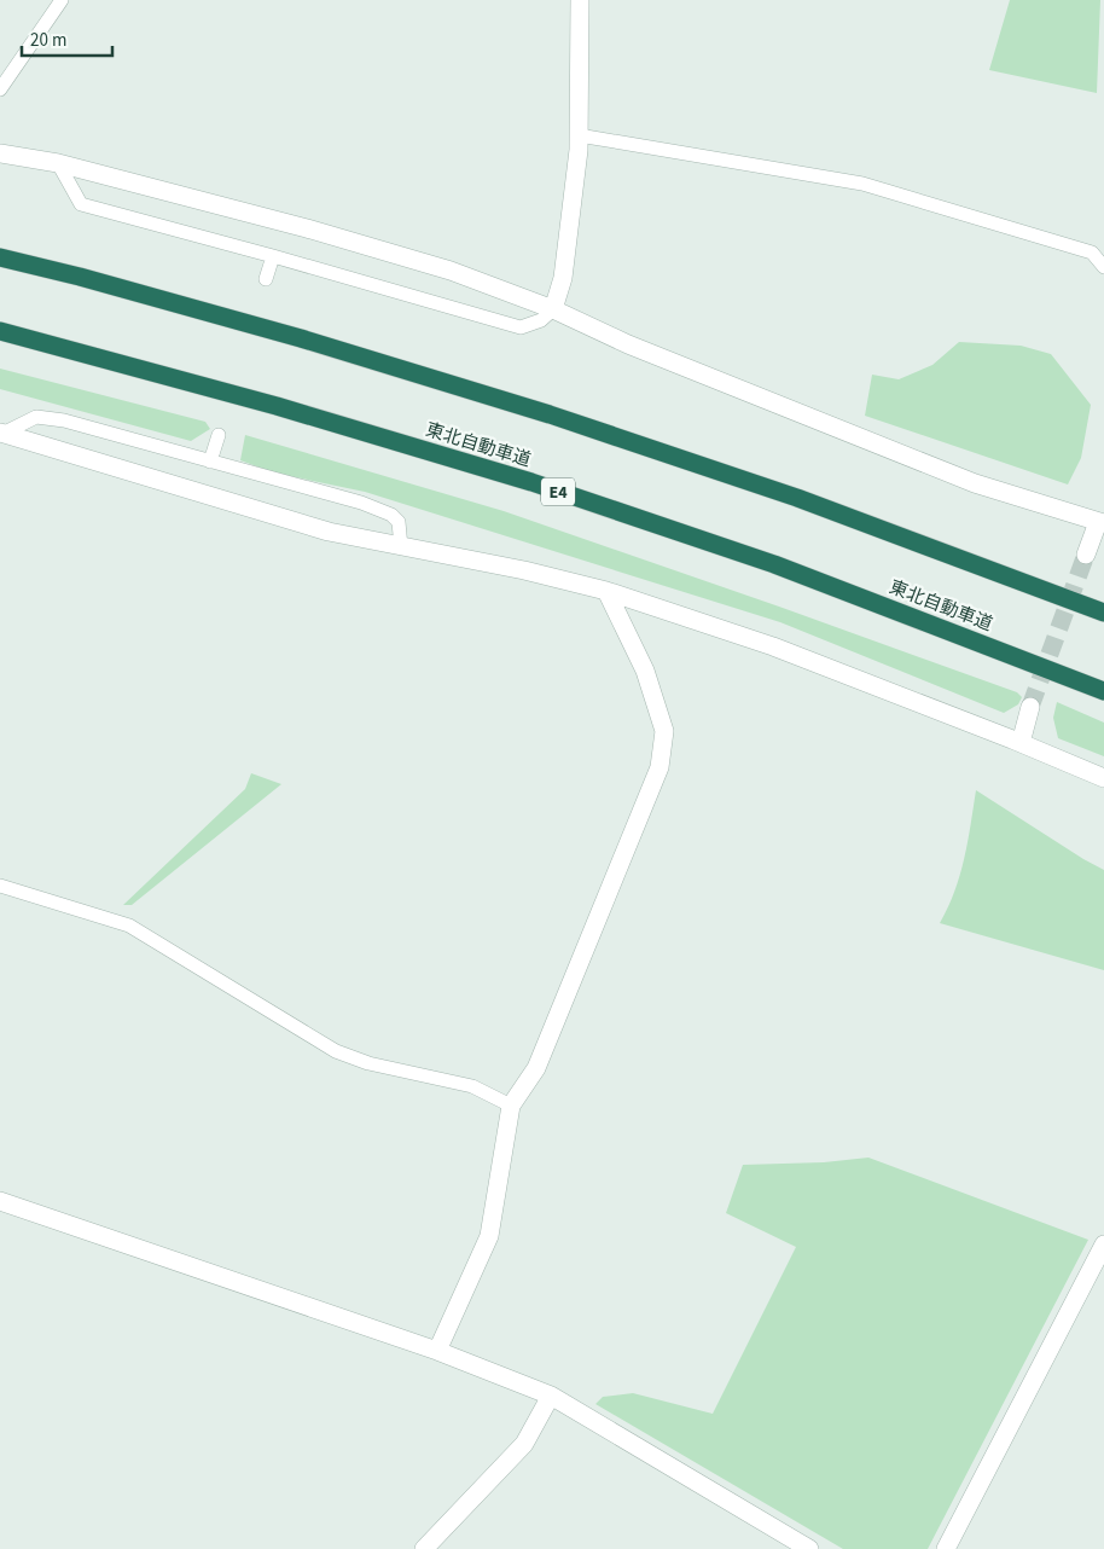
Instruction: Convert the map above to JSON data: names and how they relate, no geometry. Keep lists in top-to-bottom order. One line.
{"streets":{"highway":["東北自動車道","E4"]},"scale_bar":"20 m"}
